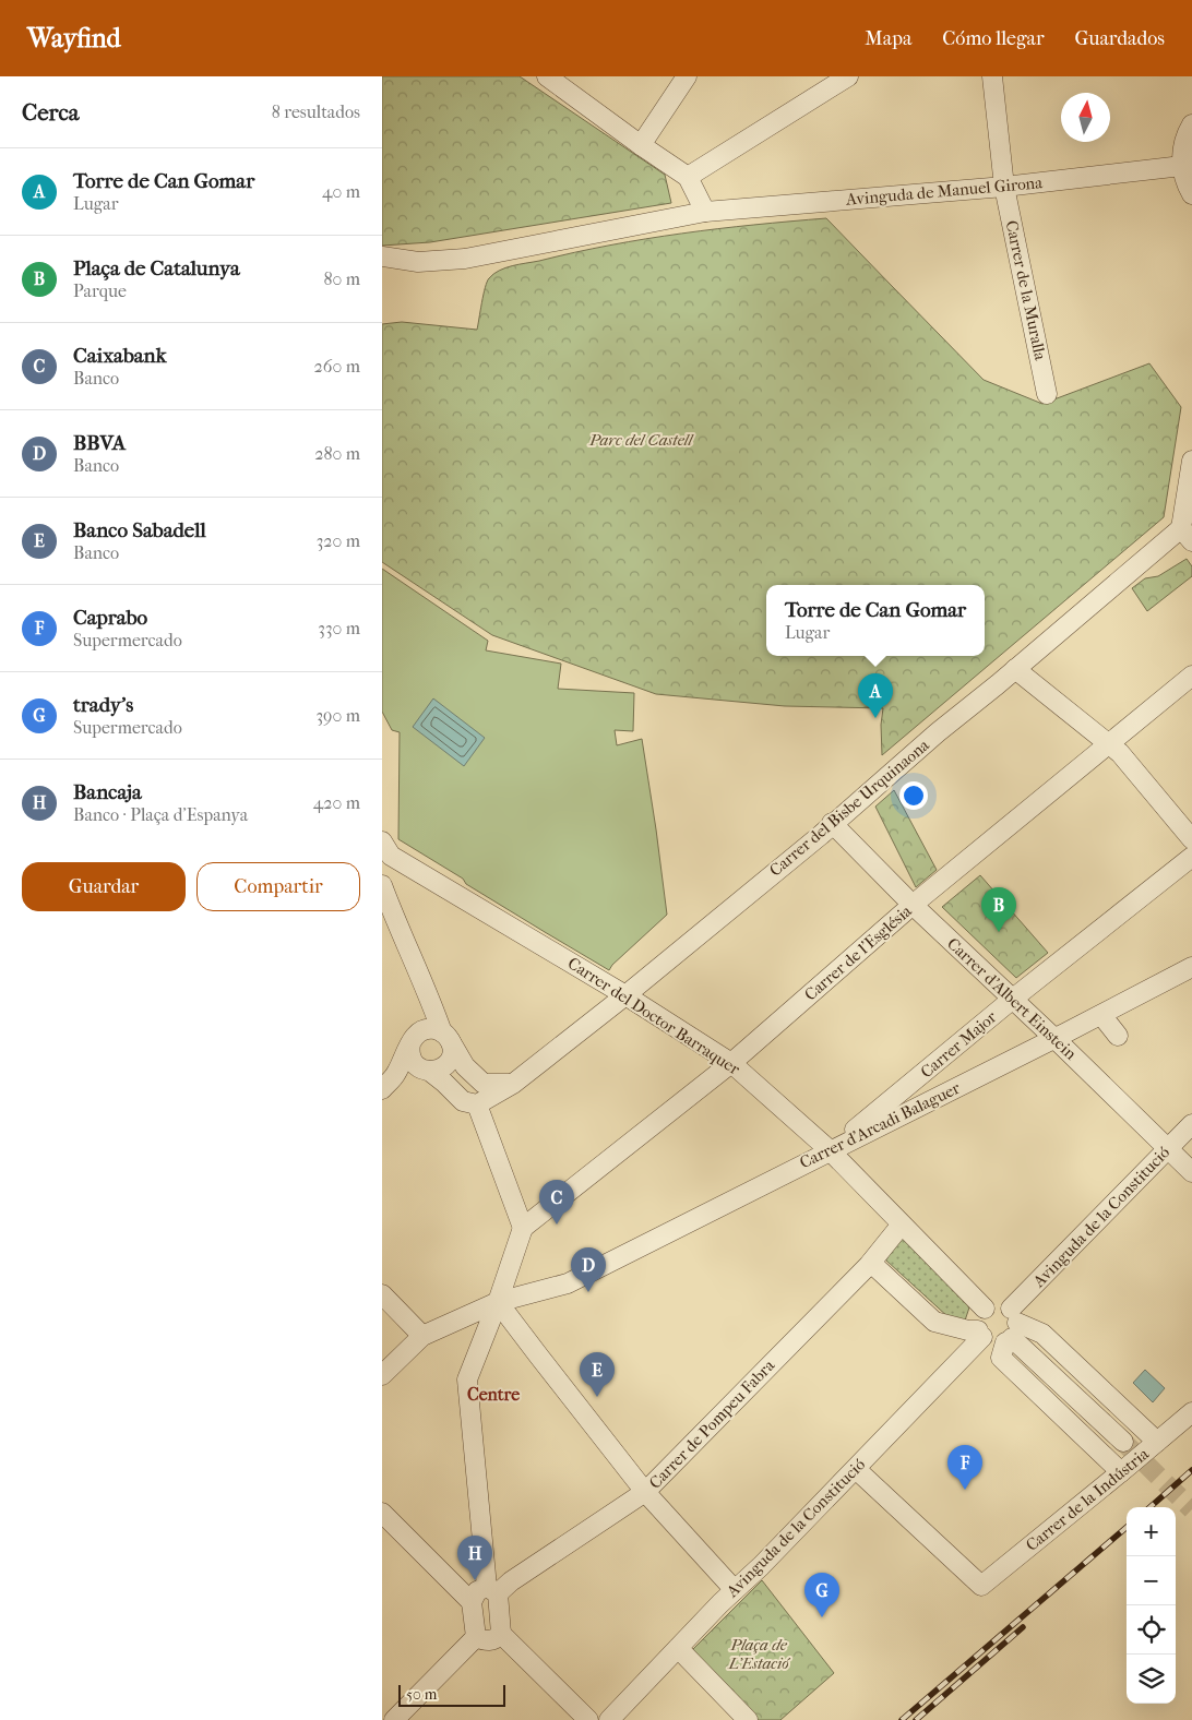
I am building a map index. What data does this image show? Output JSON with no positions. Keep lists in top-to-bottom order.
{
  "streets": {
    "street": [
      "Avinguda de Manuel Girona",
      "Carrer de la Muralla",
      "Carrer del Bisbe Urquinaona",
      "Carrer de l'Església",
      "Carrer d'Albert Einstein",
      "Carrer del Doctor Barraquer",
      "Carrer Major",
      "Carrer d'Arcadi Balaguer",
      "Avinguda de la Constitució",
      "Carrer de Pompeu Fabra",
      "Carrer de la Indústria"
    ]
  },
  "crossings": [
    ["Avinguda de Manuel Girona", "Carrer de la Muralla"],
    ["Carrer del Bisbe Urquinaona", "Carrer d'Albert Einstein"],
    ["Carrer del Bisbe Urquinaona", "Carrer del Doctor Barraquer"],
    ["Carrer de l'Església", "Carrer d'Albert Einstein"],
    ["Carrer de l'Església", "Carrer del Doctor Barraquer"],
    ["Carrer d'Albert Einstein", "Carrer Major"],
    ["Carrer d'Albert Einstein", "Carrer d'Arcadi Balaguer"],
    ["Carrer d'Albert Einstein", "Avinguda de la Constitució"],
    ["Carrer del Doctor Barraquer", "Carrer Major"],
    ["Carrer del Doctor Barraquer", "Carrer d'Arcadi Balaguer"],
    ["Carrer del Doctor Barraquer", "Avinguda de la Constitució"],
    ["Carrer del Doctor Barraquer", "Carrer de Pompeu Fabra"],
    ["Carrer Major", "Carrer d'Arcadi Balaguer"],
    ["Avinguda de la Constitució", "Carrer de la Indústria"]
  ],
  "districts": ["Centre"],
  "parks": ["Parc del Castell", "Plaça de L'Estació"],
  "scale_bar": "50 m",
  "north": "top",
  "page": {
    "header": "Wayfind",
    "nav": ["Mapa", "Cómo llegar", "Guardados"],
    "heading": ["Cerca", "8 resultados"],
    "list": [
      {
        "mark": "A",
        "name": "Torre de Can Gomar",
        "note": "Lugar",
        "value": "40 m"
      },
      {
        "mark": "B",
        "name": "Plaça de Catalunya",
        "note": "Parque",
        "value": "80 m"
      },
      {
        "mark": "C",
        "name": "Caixabank",
        "note": "Banco",
        "value": "260 m"
      },
      {
        "mark": "D",
        "name": "BBVA",
        "note": "Banco",
        "value": "280 m"
      },
      {
        "mark": "E",
        "name": "Banco Sabadell",
        "note": "Banco",
        "value": "320 m"
      },
      {
        "mark": "F",
        "name": "Caprabo",
        "note": "Supermercado",
        "value": "330 m"
      },
      {
        "mark": "G",
        "name": "trady’s",
        "note": "Supermercado",
        "value": "390 m"
      },
      {
        "mark": "H",
        "name": "Bancaja",
        "note": "Banco · Plaça d'Espanya",
        "value": "420 m"
      }
    ],
    "popup": ["Torre de Can Gomar", "Lugar"],
    "pins": [
      "A",
      "B",
      "C",
      "D",
      "E",
      "F",
      "H",
      "G"
    ],
    "buttons": ["Guardar", "Compartir"],
    "map_buttons": ["+", "−"],
    "scale": "50 m"
  }
}
